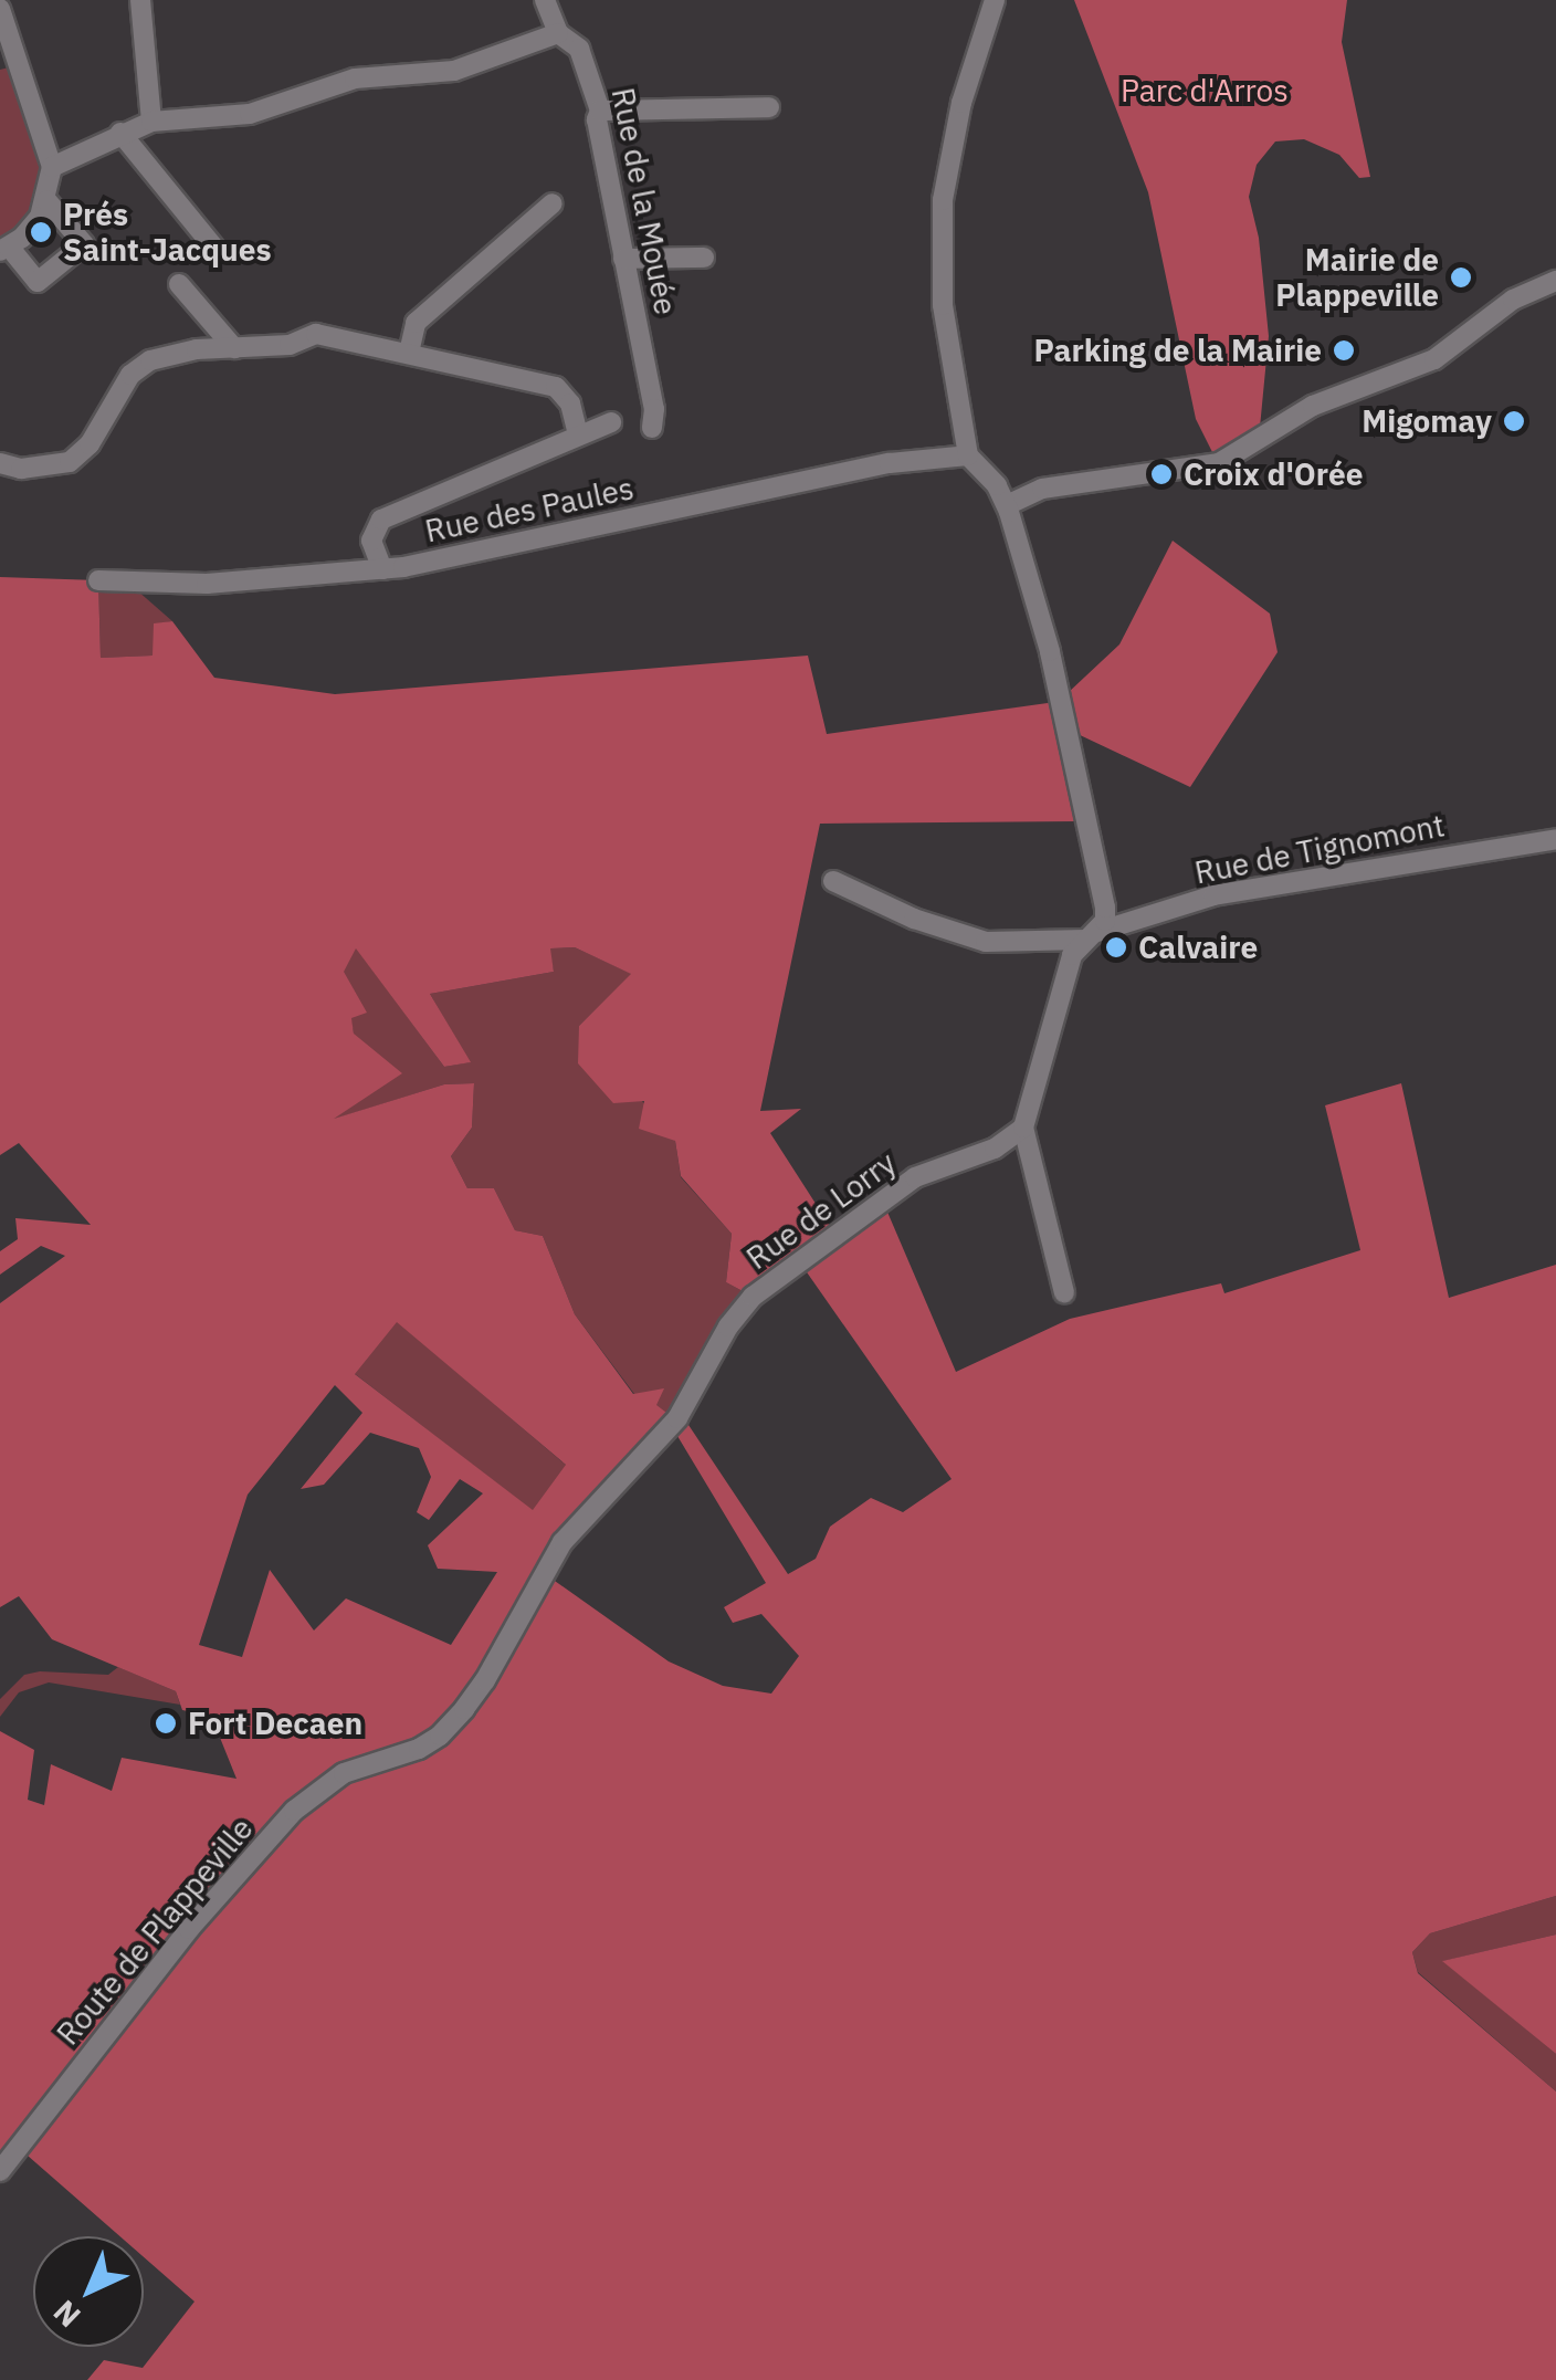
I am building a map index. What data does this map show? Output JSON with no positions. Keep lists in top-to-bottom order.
{
  "streets": {
    "street": [
      "Rue de la Mouée",
      "Rue des Paules",
      "Rue de Tignomont",
      "Rue de Lorry",
      "Route de Plappeville"
    ]
  },
  "crossings": [
    ["Rue de Lorry", "Route de Plappeville"]
  ],
  "parks": ["Parc d'Arros"],
  "places": [
    "Prés Saint-Jacques",
    "Mairie de Plappeville",
    "Parking de la Mairie",
    "Migomay",
    "Croix d'Orée",
    "Calvaire",
    "Fort Decaen"
  ],
  "north": "bottom left"
}
